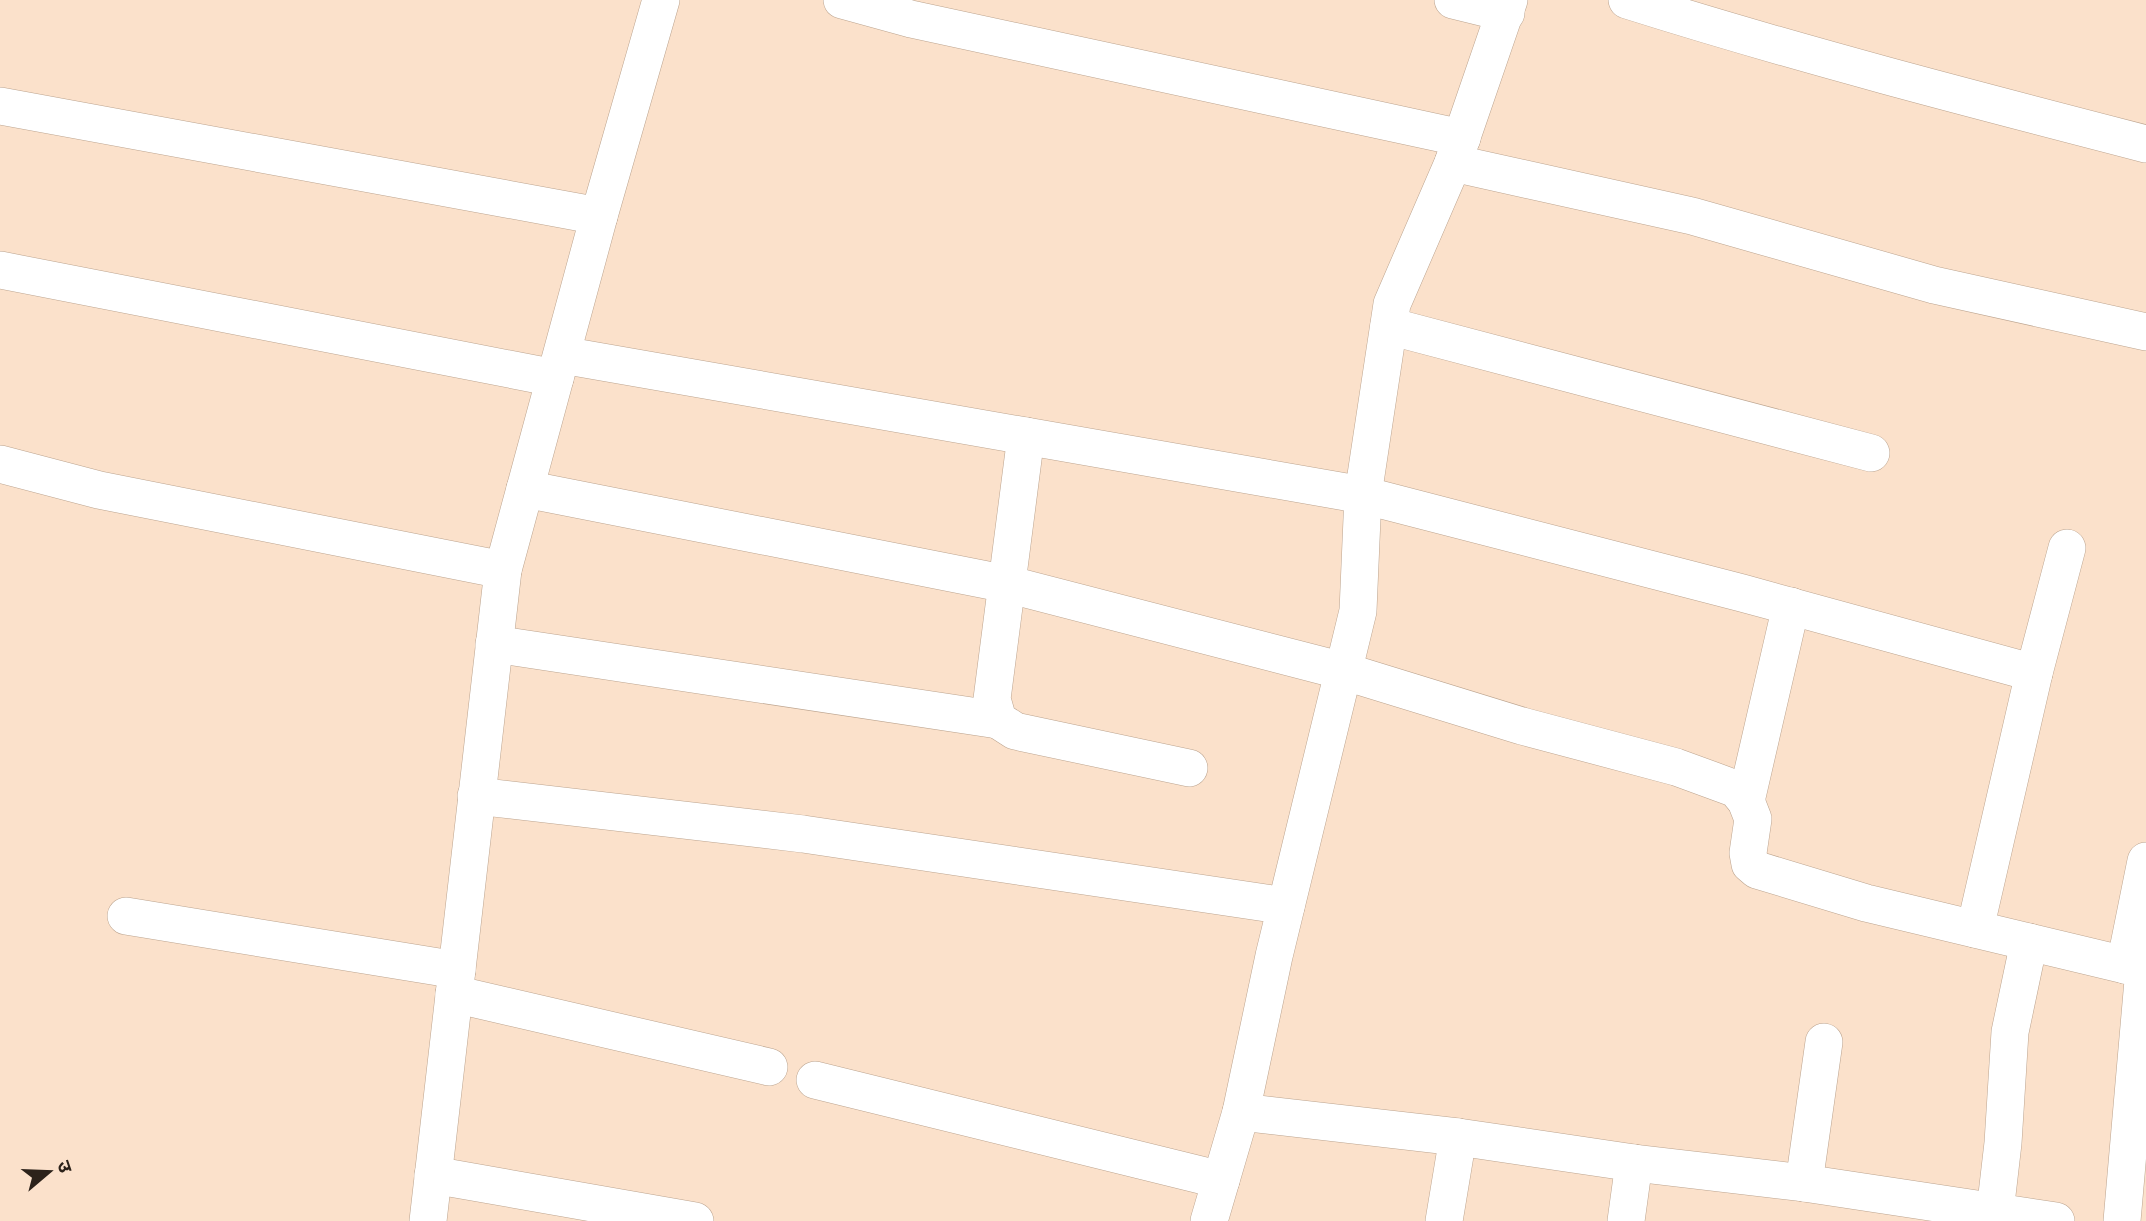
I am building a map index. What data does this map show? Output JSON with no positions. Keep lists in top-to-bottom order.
{
  "north": "right"
}
